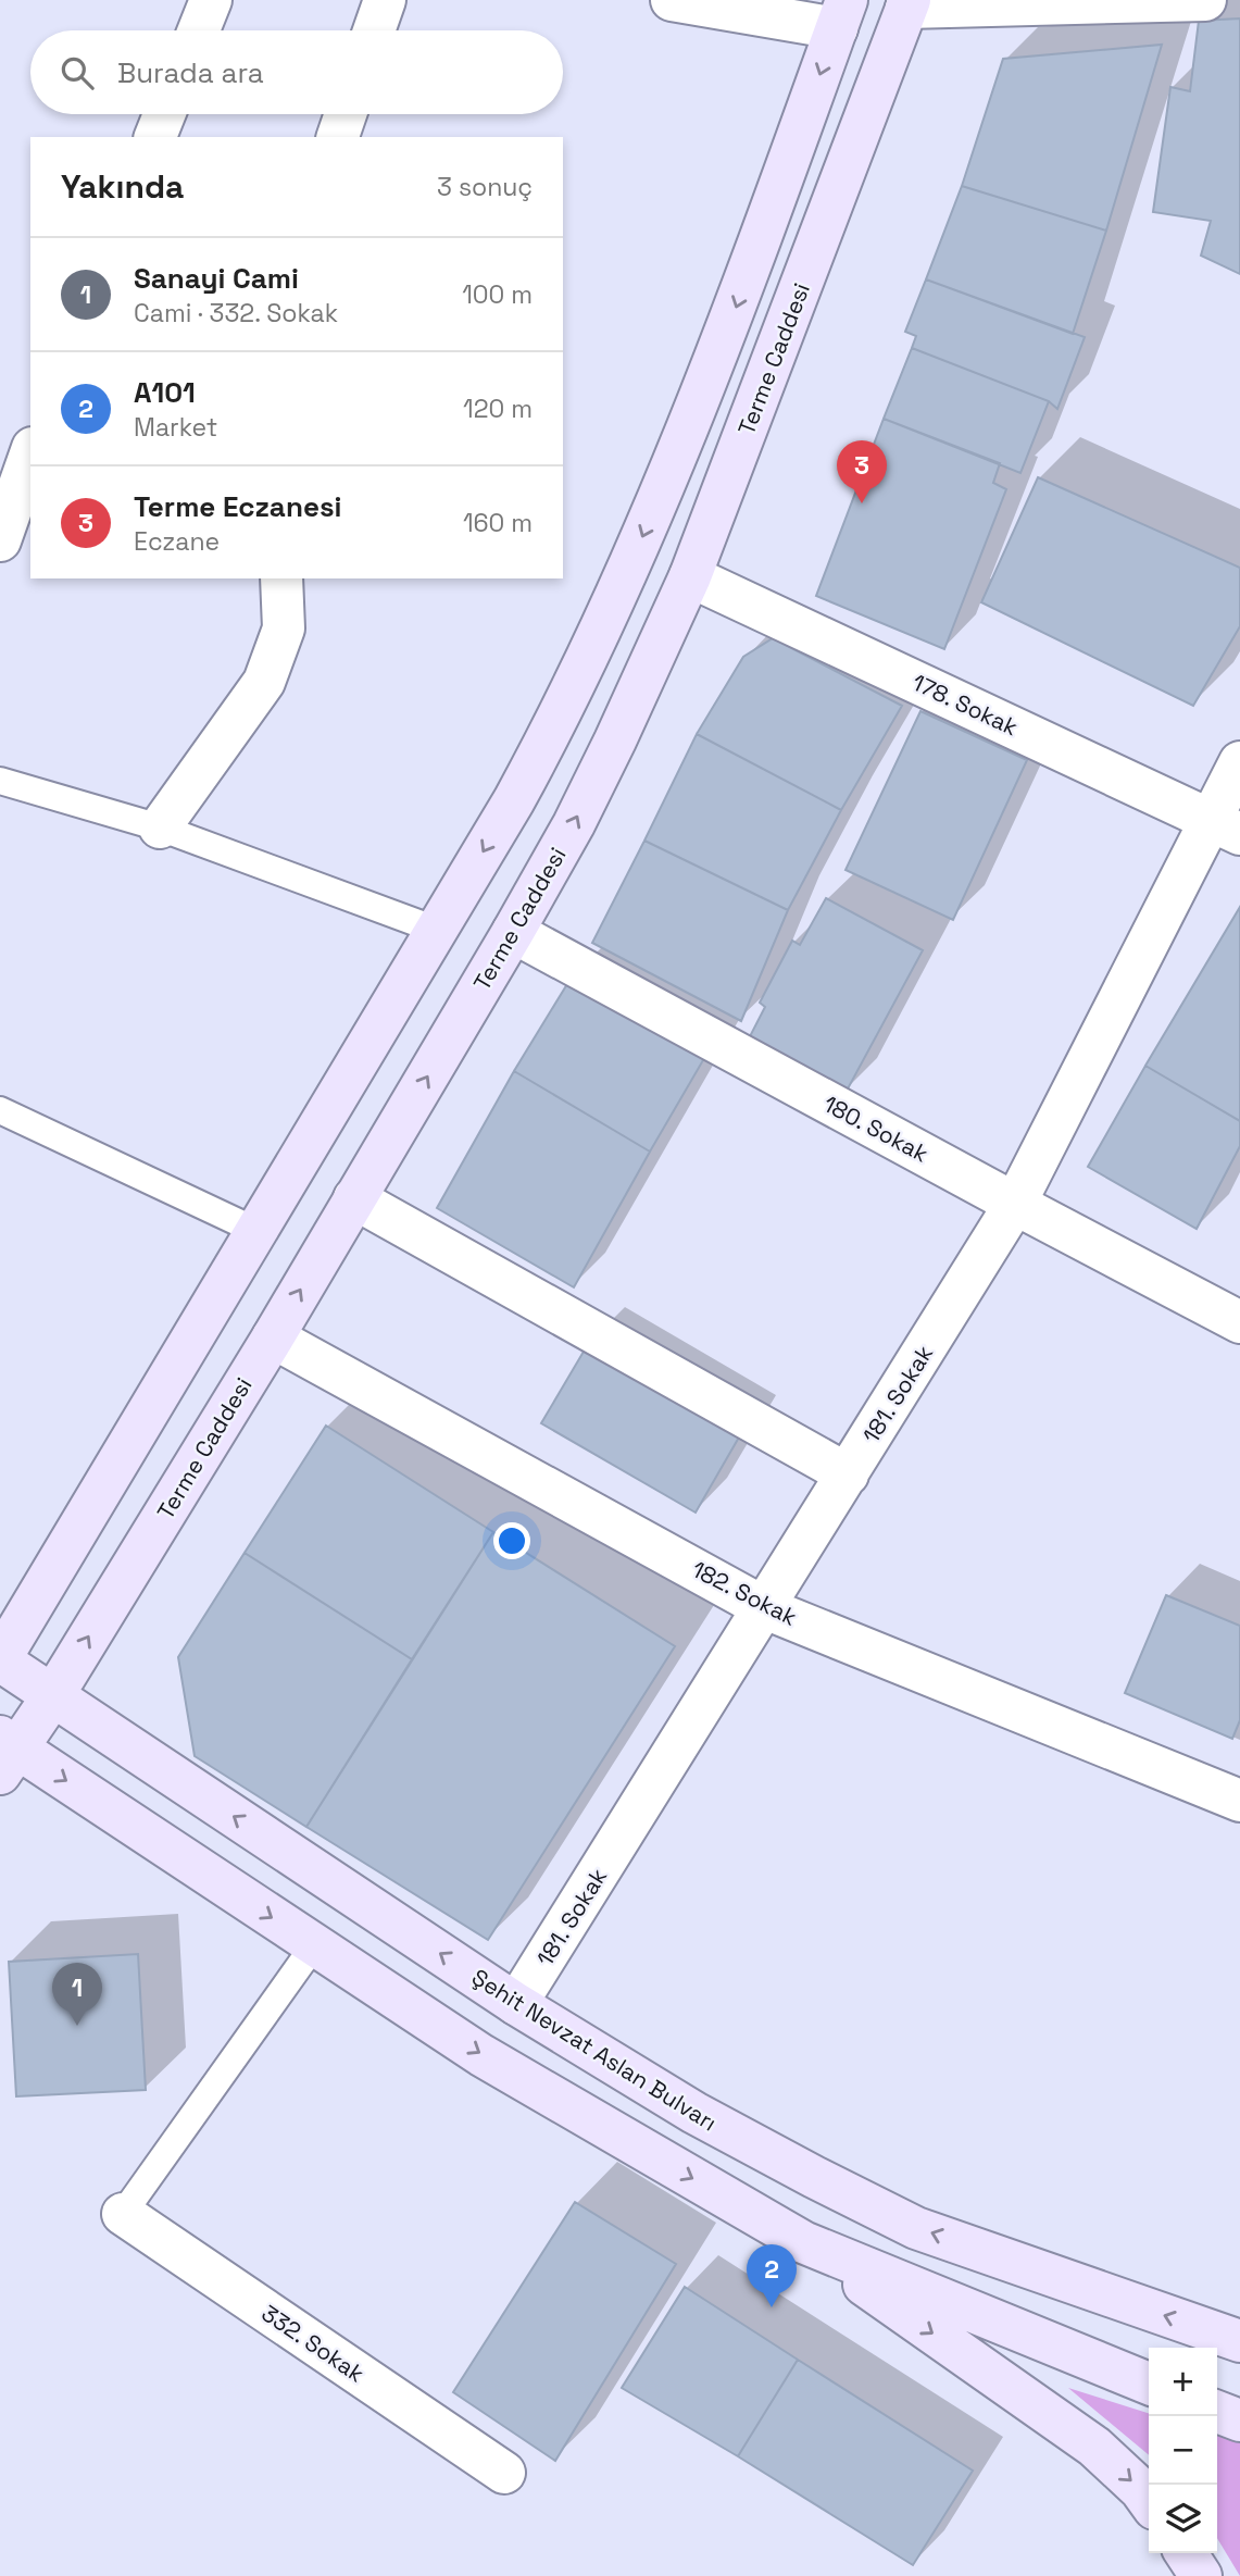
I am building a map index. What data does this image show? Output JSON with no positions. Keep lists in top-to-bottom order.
{
  "streets": {
    "main road": ["Terme Caddesi", "Şehit Nevzat Aslan Bulvarı"],
    "street": [
      "178. Sokak",
      "180. Sokak",
      "181. Sokak",
      "182. Sokak",
      "332. Sokak"
    ]
  },
  "crossings": [
    ["Terme Caddesi", "178. Sokak"],
    ["Terme Caddesi", "180. Sokak"],
    ["Terme Caddesi", "182. Sokak"],
    ["Terme Caddesi", "Şehit Nevzat Aslan Bulvarı"],
    ["178. Sokak", "181. Sokak"],
    ["180. Sokak", "181. Sokak"],
    ["181. Sokak", "182. Sokak"],
    ["181. Sokak", "Şehit Nevzat Aslan Bulvarı"]
  ],
  "page": {
    "search": "Burada ara",
    "heading": ["Yakında", "3 sonuç"],
    "list": [
      {
        "mark": "1",
        "name": "Sanayi Cami",
        "note": "Cami · 332. Sokak",
        "value": "100 m"
      },
      {
        "mark": "2",
        "name": "A101",
        "note": "Market",
        "value": "120 m"
      },
      {
        "mark": "3",
        "name": "Terme Eczanesi",
        "note": "Eczane",
        "value": "160 m"
      }
    ],
    "pins": ["3", "1", "2"],
    "map_buttons": ["+", "−"]
  }
}
